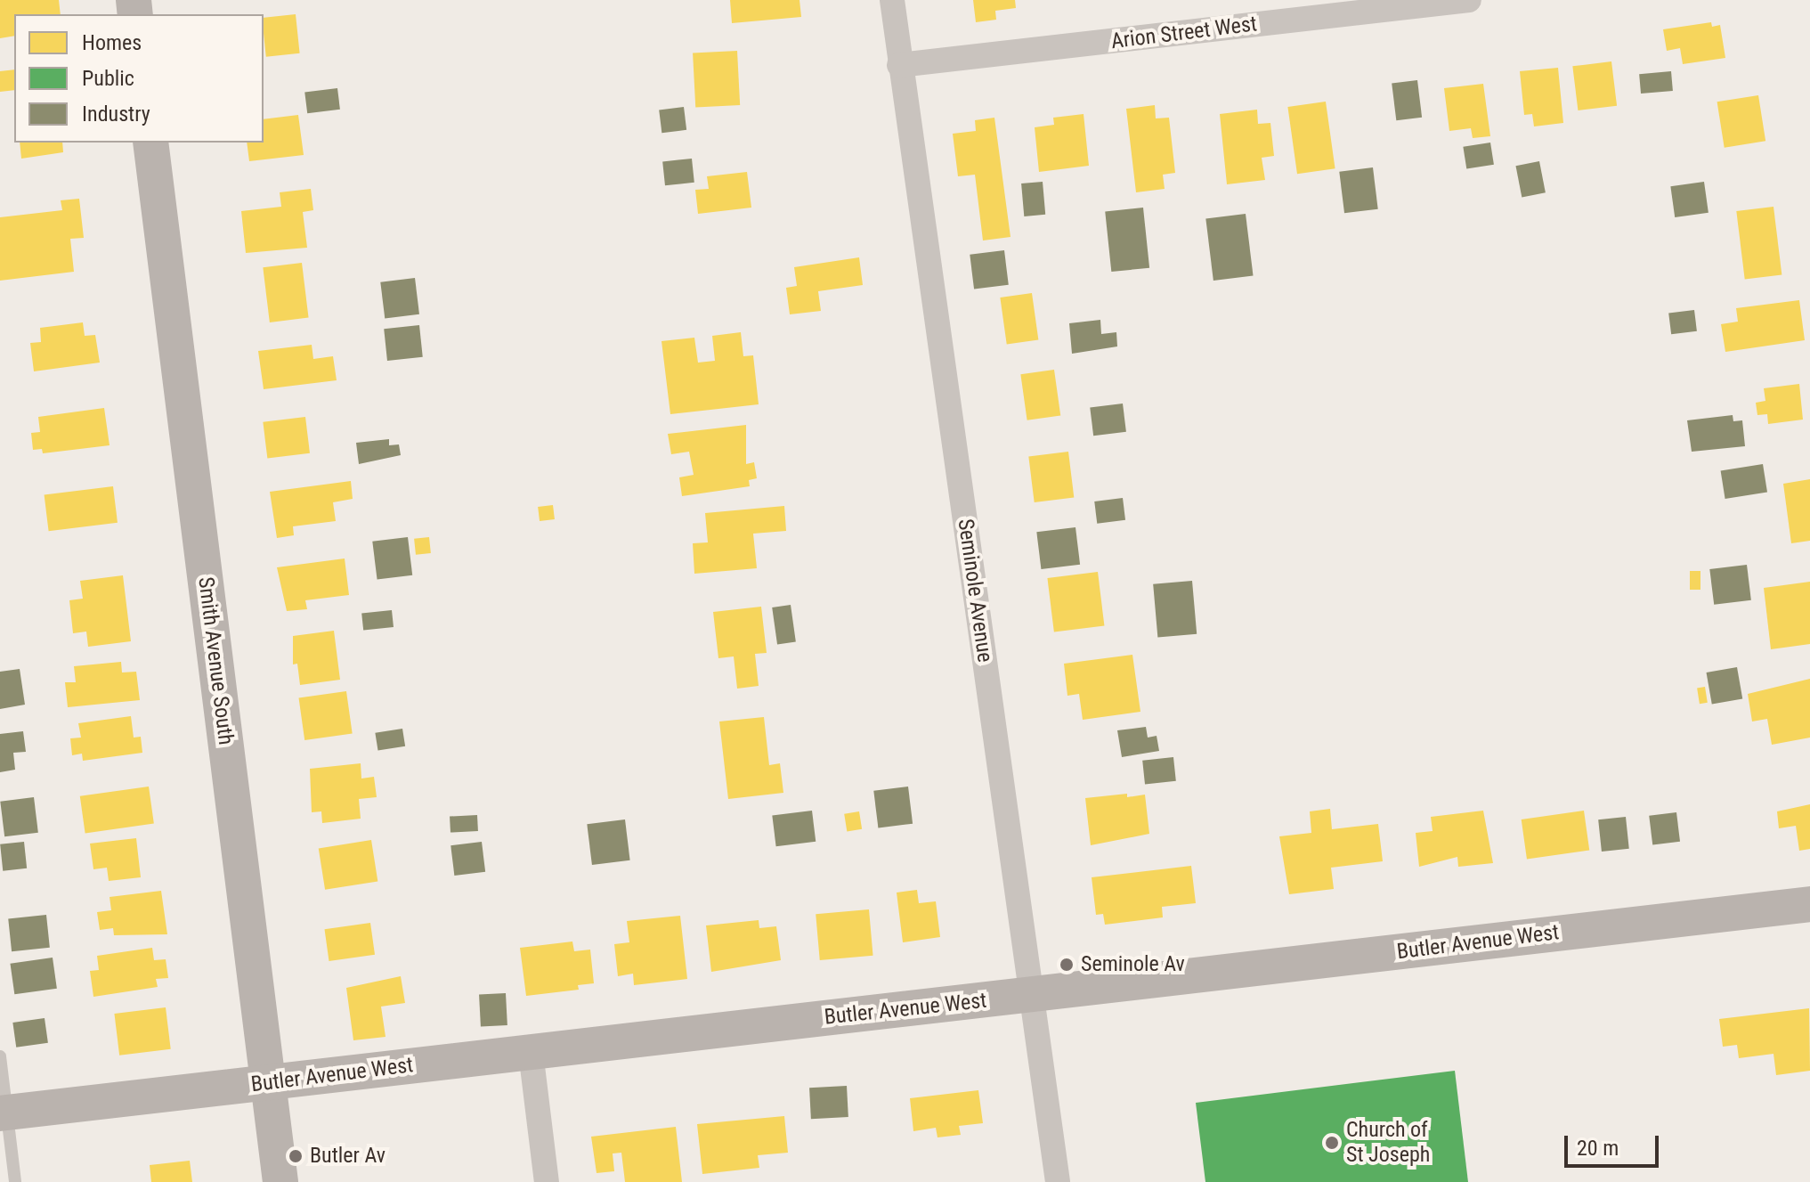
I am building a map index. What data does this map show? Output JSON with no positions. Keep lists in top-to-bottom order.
{
  "streets": {
    "street": [
      "Arion Street West",
      "Seminole Avenue",
      "Smith Avenue South",
      "Butler Avenue West"
    ]
  },
  "crossings": [
    ["Arion Street West", "Seminole Avenue"],
    ["Seminole Avenue", "Butler Avenue West"],
    ["Smith Avenue South", "Butler Avenue West"]
  ],
  "places": ["Seminole Av", "Church of St Joseph", "Butler Av"],
  "legend": ["Homes", "Public", "Industry"],
  "scale_bar": "20 m"
}
